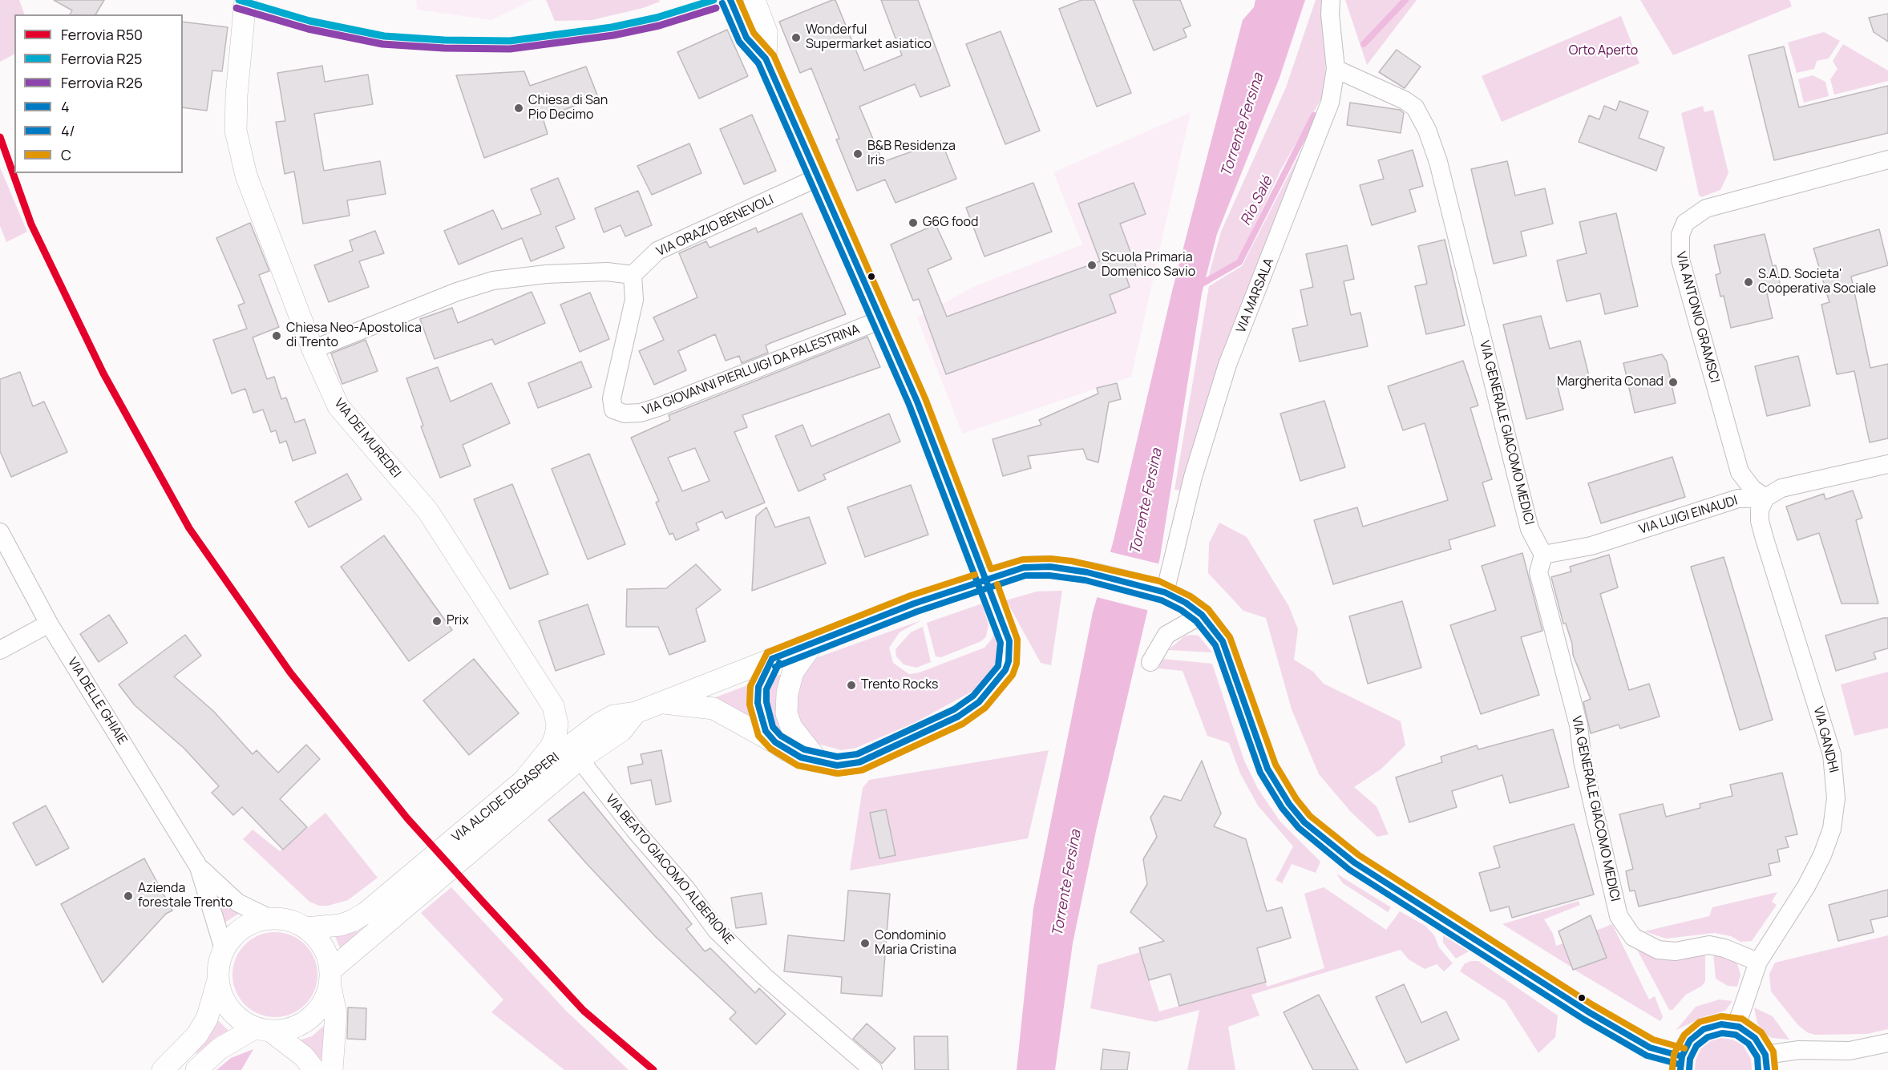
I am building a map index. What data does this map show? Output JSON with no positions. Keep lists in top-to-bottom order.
{
  "streets": {
    "street": [
      "VIA ORAZIO BENEVOLI",
      "VIA MARSALA",
      "VIA ANTONIO GRAMSCI",
      "VIA GIOVANNI PIERLUIGI DA PALESTRINA",
      "VIA GENERALE GIACOMO MEDICI",
      "VIA DEI MUREDEI",
      "VIA LUIGI EINAUDI",
      "VIA DELLE GHIAIE",
      "VIA GANDHI",
      "VIA ALCIDE DEGASPERI",
      "VIA BEATO GIACOMO ALBERIONE"
    ]
  },
  "crossings": [
    ["VIA ORAZIO BENEVOLI", "VIA GIOVANNI PIERLUIGI DA PALESTRINA"],
    ["VIA MARSALA", "VIA GENERALE GIACOMO MEDICI"],
    ["VIA MARSALA", "VIA ALCIDE DEGASPERI"],
    ["VIA ANTONIO GRAMSCI", "VIA LUIGI EINAUDI"],
    ["VIA ANTONIO GRAMSCI", "VIA GANDHI"],
    ["VIA GENERALE GIACOMO MEDICI", "VIA LUIGI EINAUDI"],
    ["VIA GENERALE GIACOMO MEDICI", "VIA GANDHI"],
    ["VIA DEI MUREDEI", "VIA ALCIDE DEGASPERI"],
    ["VIA LUIGI EINAUDI", "VIA GANDHI"],
    ["VIA DELLE GHIAIE", "VIA ALCIDE DEGASPERI"],
    ["VIA ALCIDE DEGASPERI", "VIA BEATO GIACOMO ALBERIONE"]
  ],
  "water": ["Torrente Fersina", "Rio Salé"],
  "parks": ["Orto Aperto"],
  "places": [
    "Wonderful Supermarket asiatico",
    "Chiesa di San Pio Decimo",
    "B&B Residenza Iris",
    "G6G food",
    "Scuola Primaria Domenico Savio",
    "S.A.D. Societa' Cooperativa Sociale",
    "Chiesa Neo-Apostolica di Trento",
    "Margherita Conad",
    "Prix",
    "Trento Rocks",
    "Azienda forestale Trento",
    "Condominio Maria Cristina"
  ],
  "lines": [
    "rail line R25",
    "transit line 4",
    "transit line C",
    "transit line 4/",
    "rail line R26",
    "rail line R50"
  ],
  "legend": [
    "Ferrovia R50",
    "Ferrovia R25",
    "Ferrovia R26",
    "4",
    "4/",
    "C"
  ]
}
